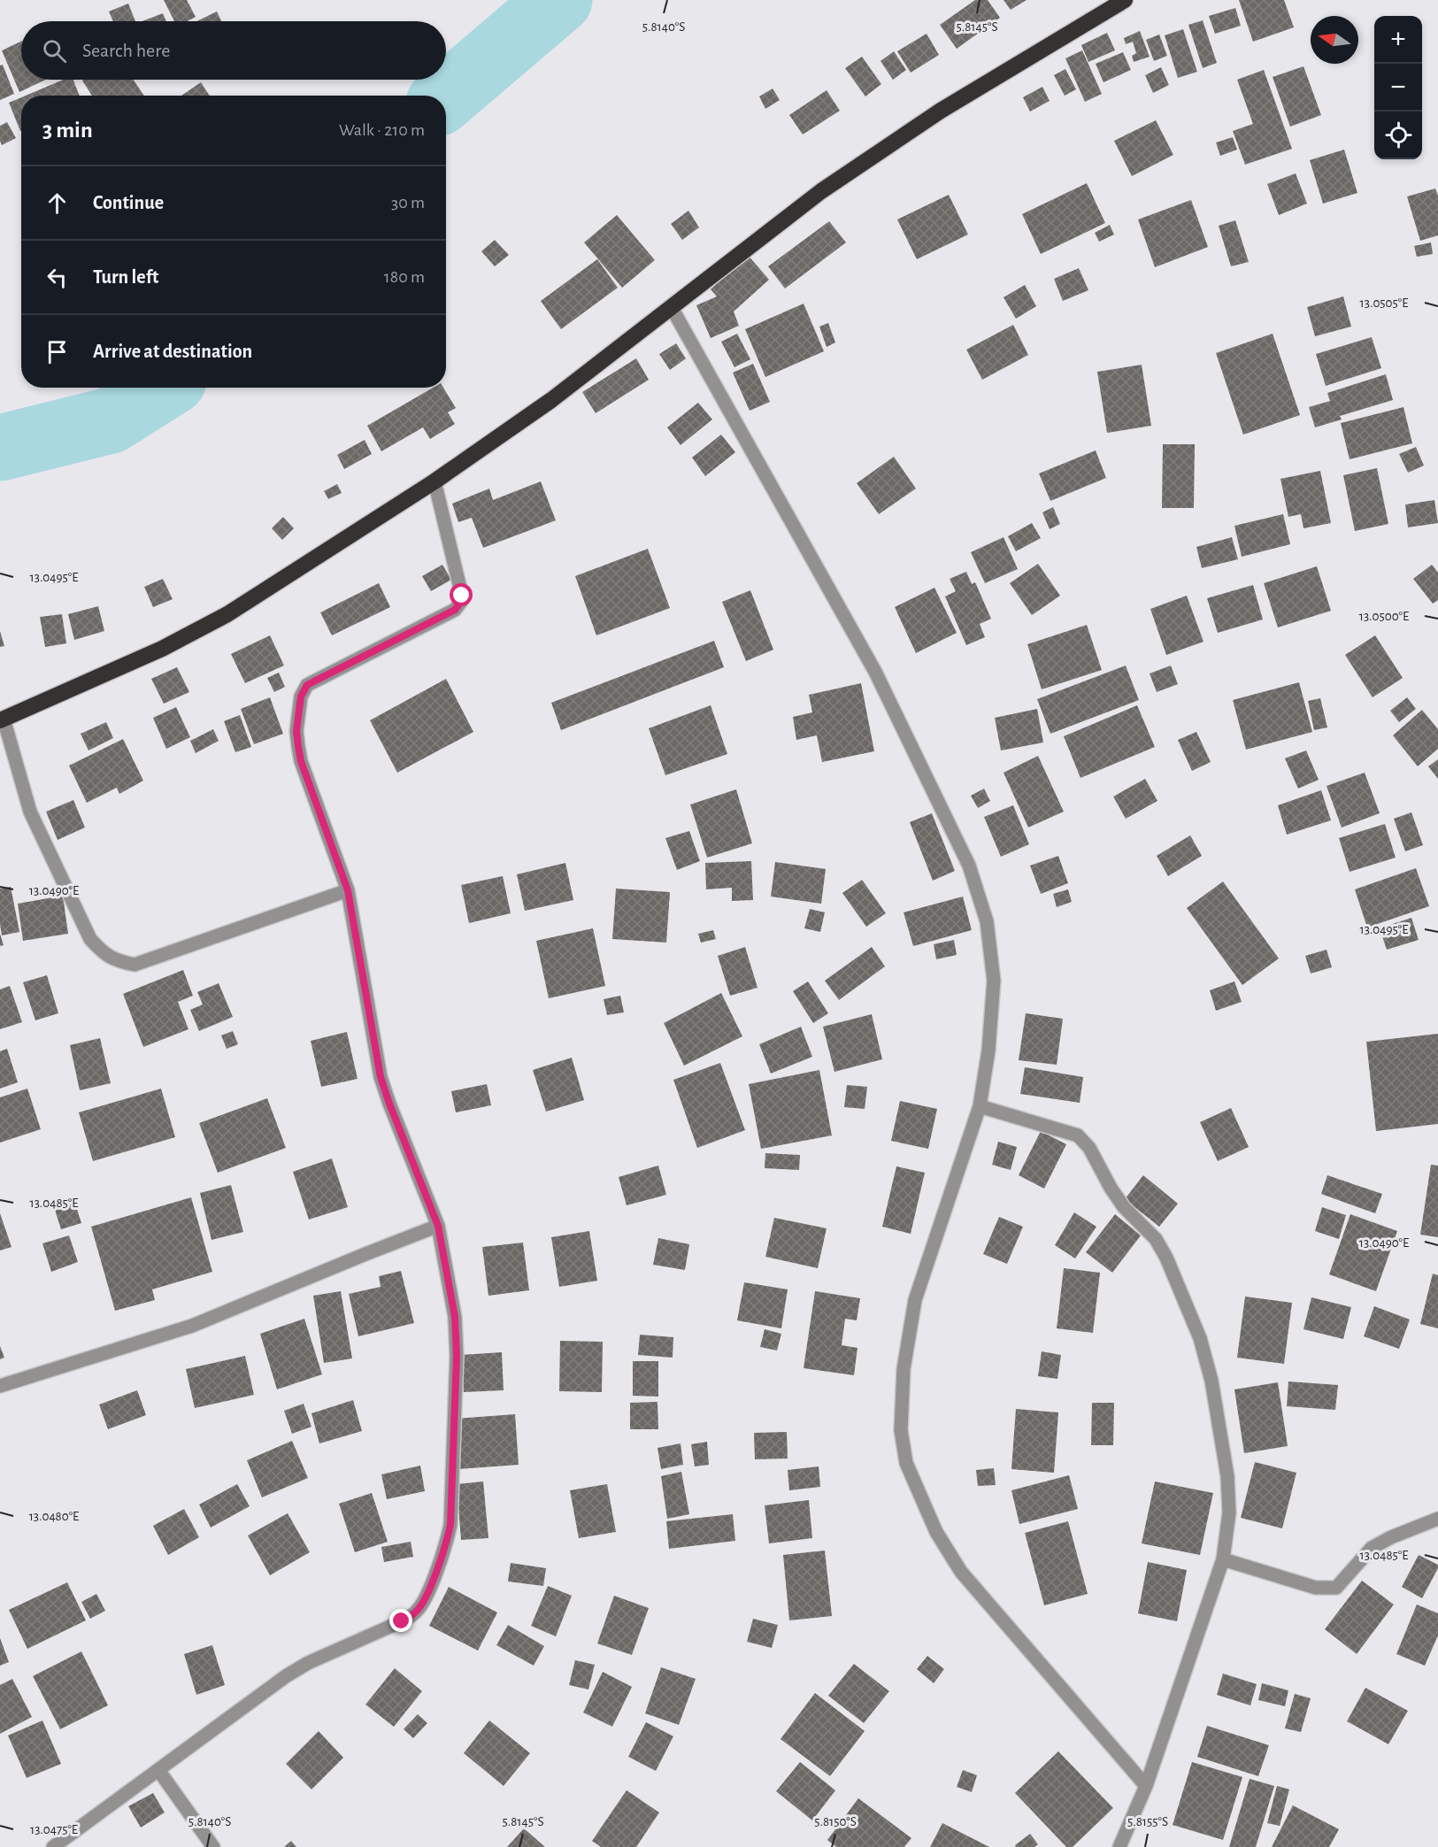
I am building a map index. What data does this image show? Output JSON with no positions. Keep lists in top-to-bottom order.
{
  "north": "left",
  "page": {
    "map_buttons": ["+", "−"],
    "search": "Search here",
    "heading": ["3 min", "Walk · 210 m"],
    "list": [
      ["Continue", "30 m"],
      ["Turn left", "180 m"],
      "Arrive at destination"
    ]
  },
  "coordinates": [
    "5.8140°S",
    "5.8145°S",
    "13.0505°E",
    "13.0495°E",
    "13.0500°E",
    "13.0490°E",
    "13.0485°E",
    "13.0480°E",
    "5.8150°S",
    "5.8155°S",
    "13.0475°E"
  ]
}
